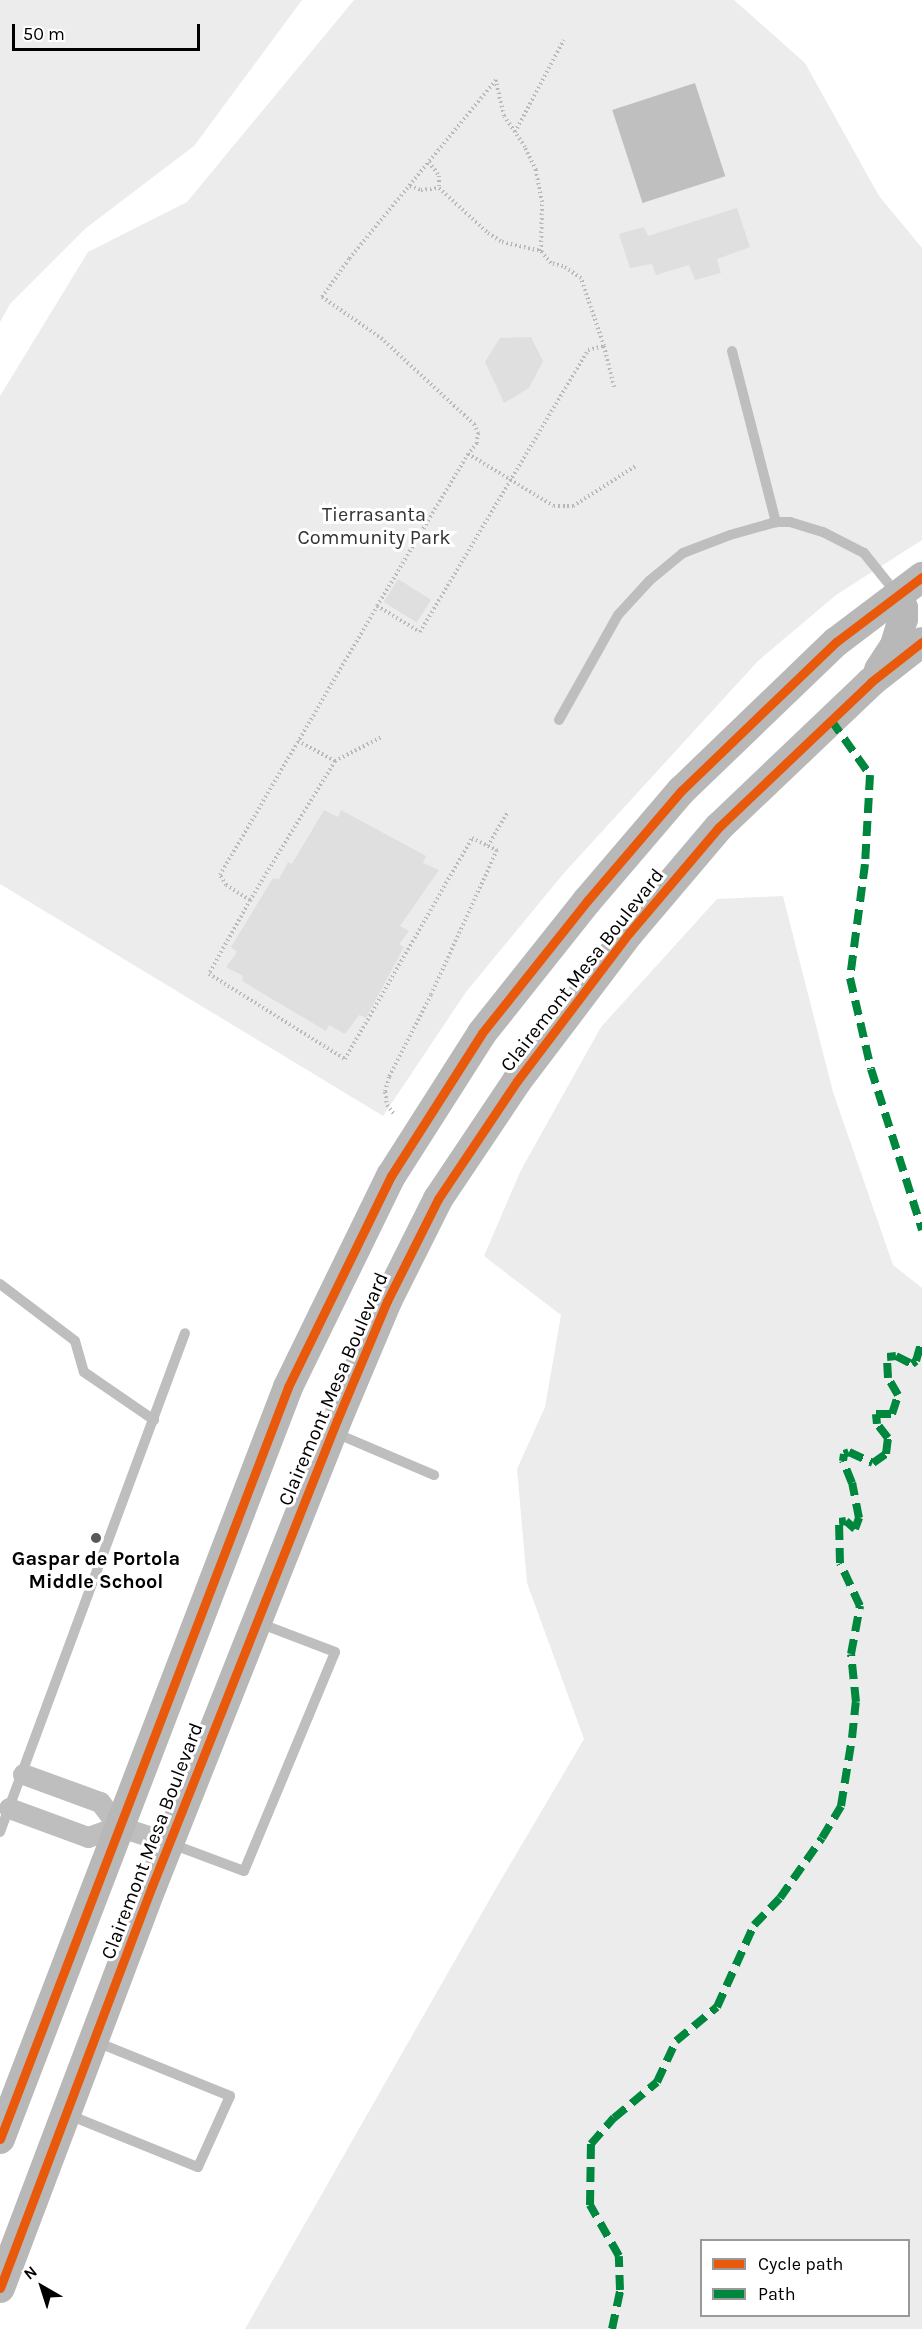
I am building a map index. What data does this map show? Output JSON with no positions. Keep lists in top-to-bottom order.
{
  "streets": {
    "main road": ["Clairemont Mesa Boulevard"]
  },
  "parks": ["Tierrasanta Community Park"],
  "places": ["Gaspar de Portola Middle School"],
  "legend": ["Cycle path", "Path"],
  "scale_bar": "50 m",
  "north": "top left"
}
